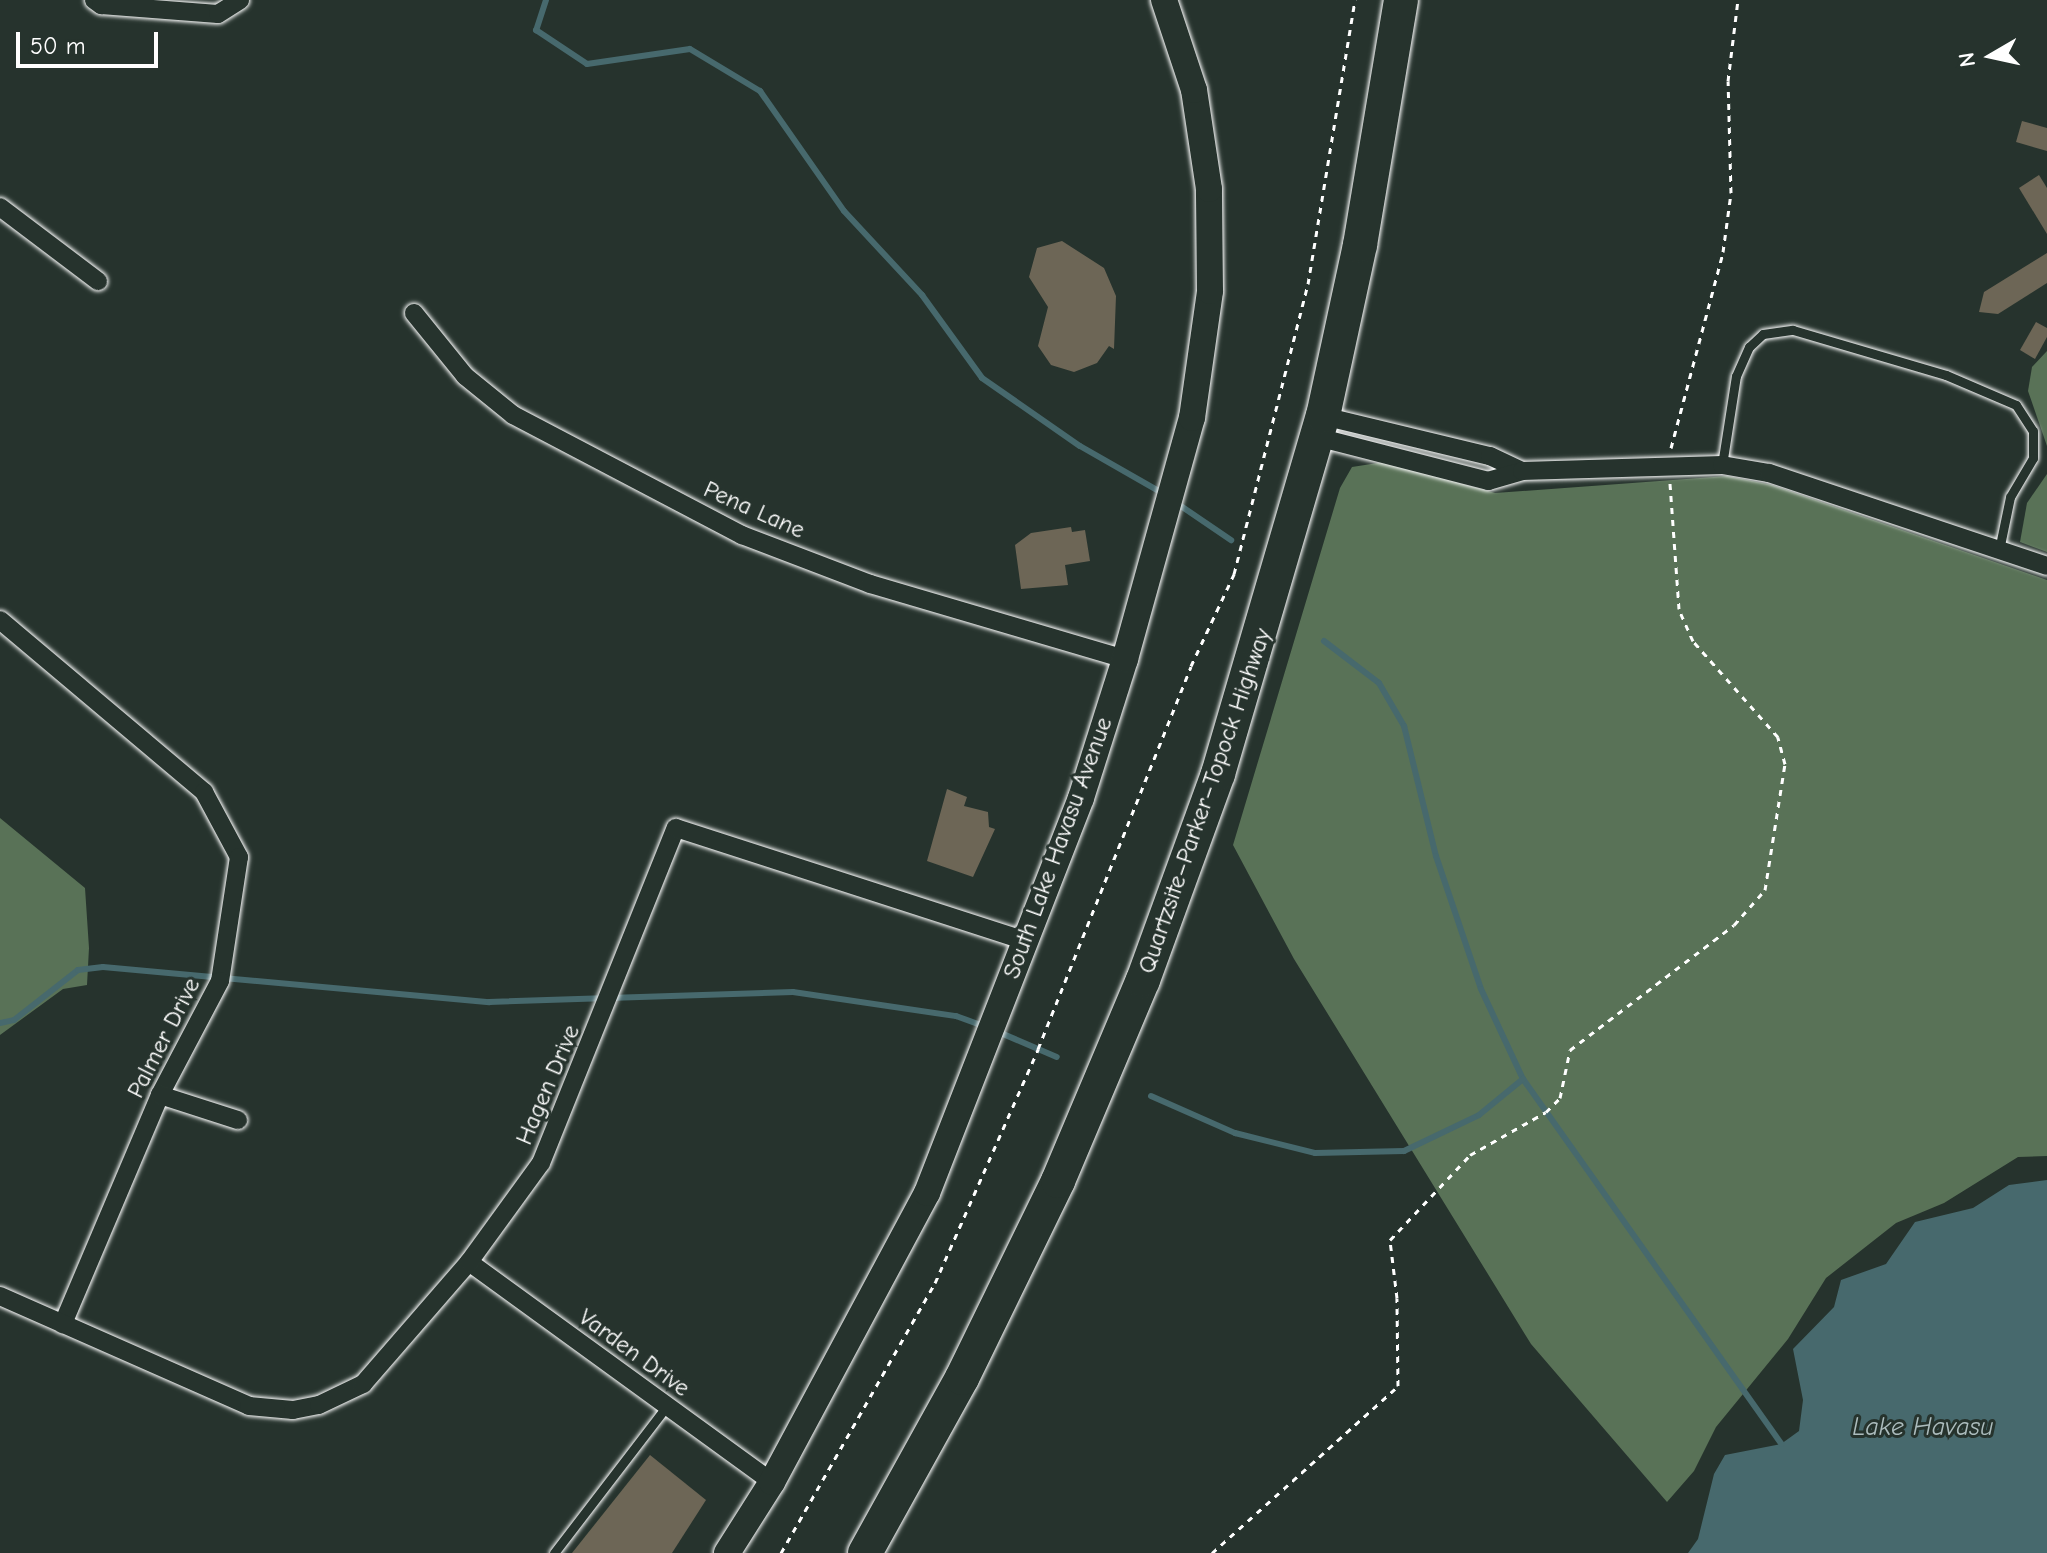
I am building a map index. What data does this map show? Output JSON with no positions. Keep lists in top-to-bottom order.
{
  "streets": {
    "highway": ["Quartzsite–Parker–Topock Highway"],
    "main road": ["South Lake Havasu Avenue"],
    "street": [
      "Pena Lane",
      "Palmer Drive",
      "Hagen Drive",
      "Varden Drive"
    ]
  },
  "crossings": [
    ["Pena Lane", "South Lake Havasu Avenue"],
    ["South Lake Havasu Avenue", "Hagen Drive"],
    ["South Lake Havasu Avenue", "Varden Drive"],
    ["Palmer Drive", "Hagen Drive"],
    ["Hagen Drive", "Varden Drive"]
  ],
  "water": ["Lake Havasu"],
  "scale_bar": "50 m",
  "north": "left"
}
